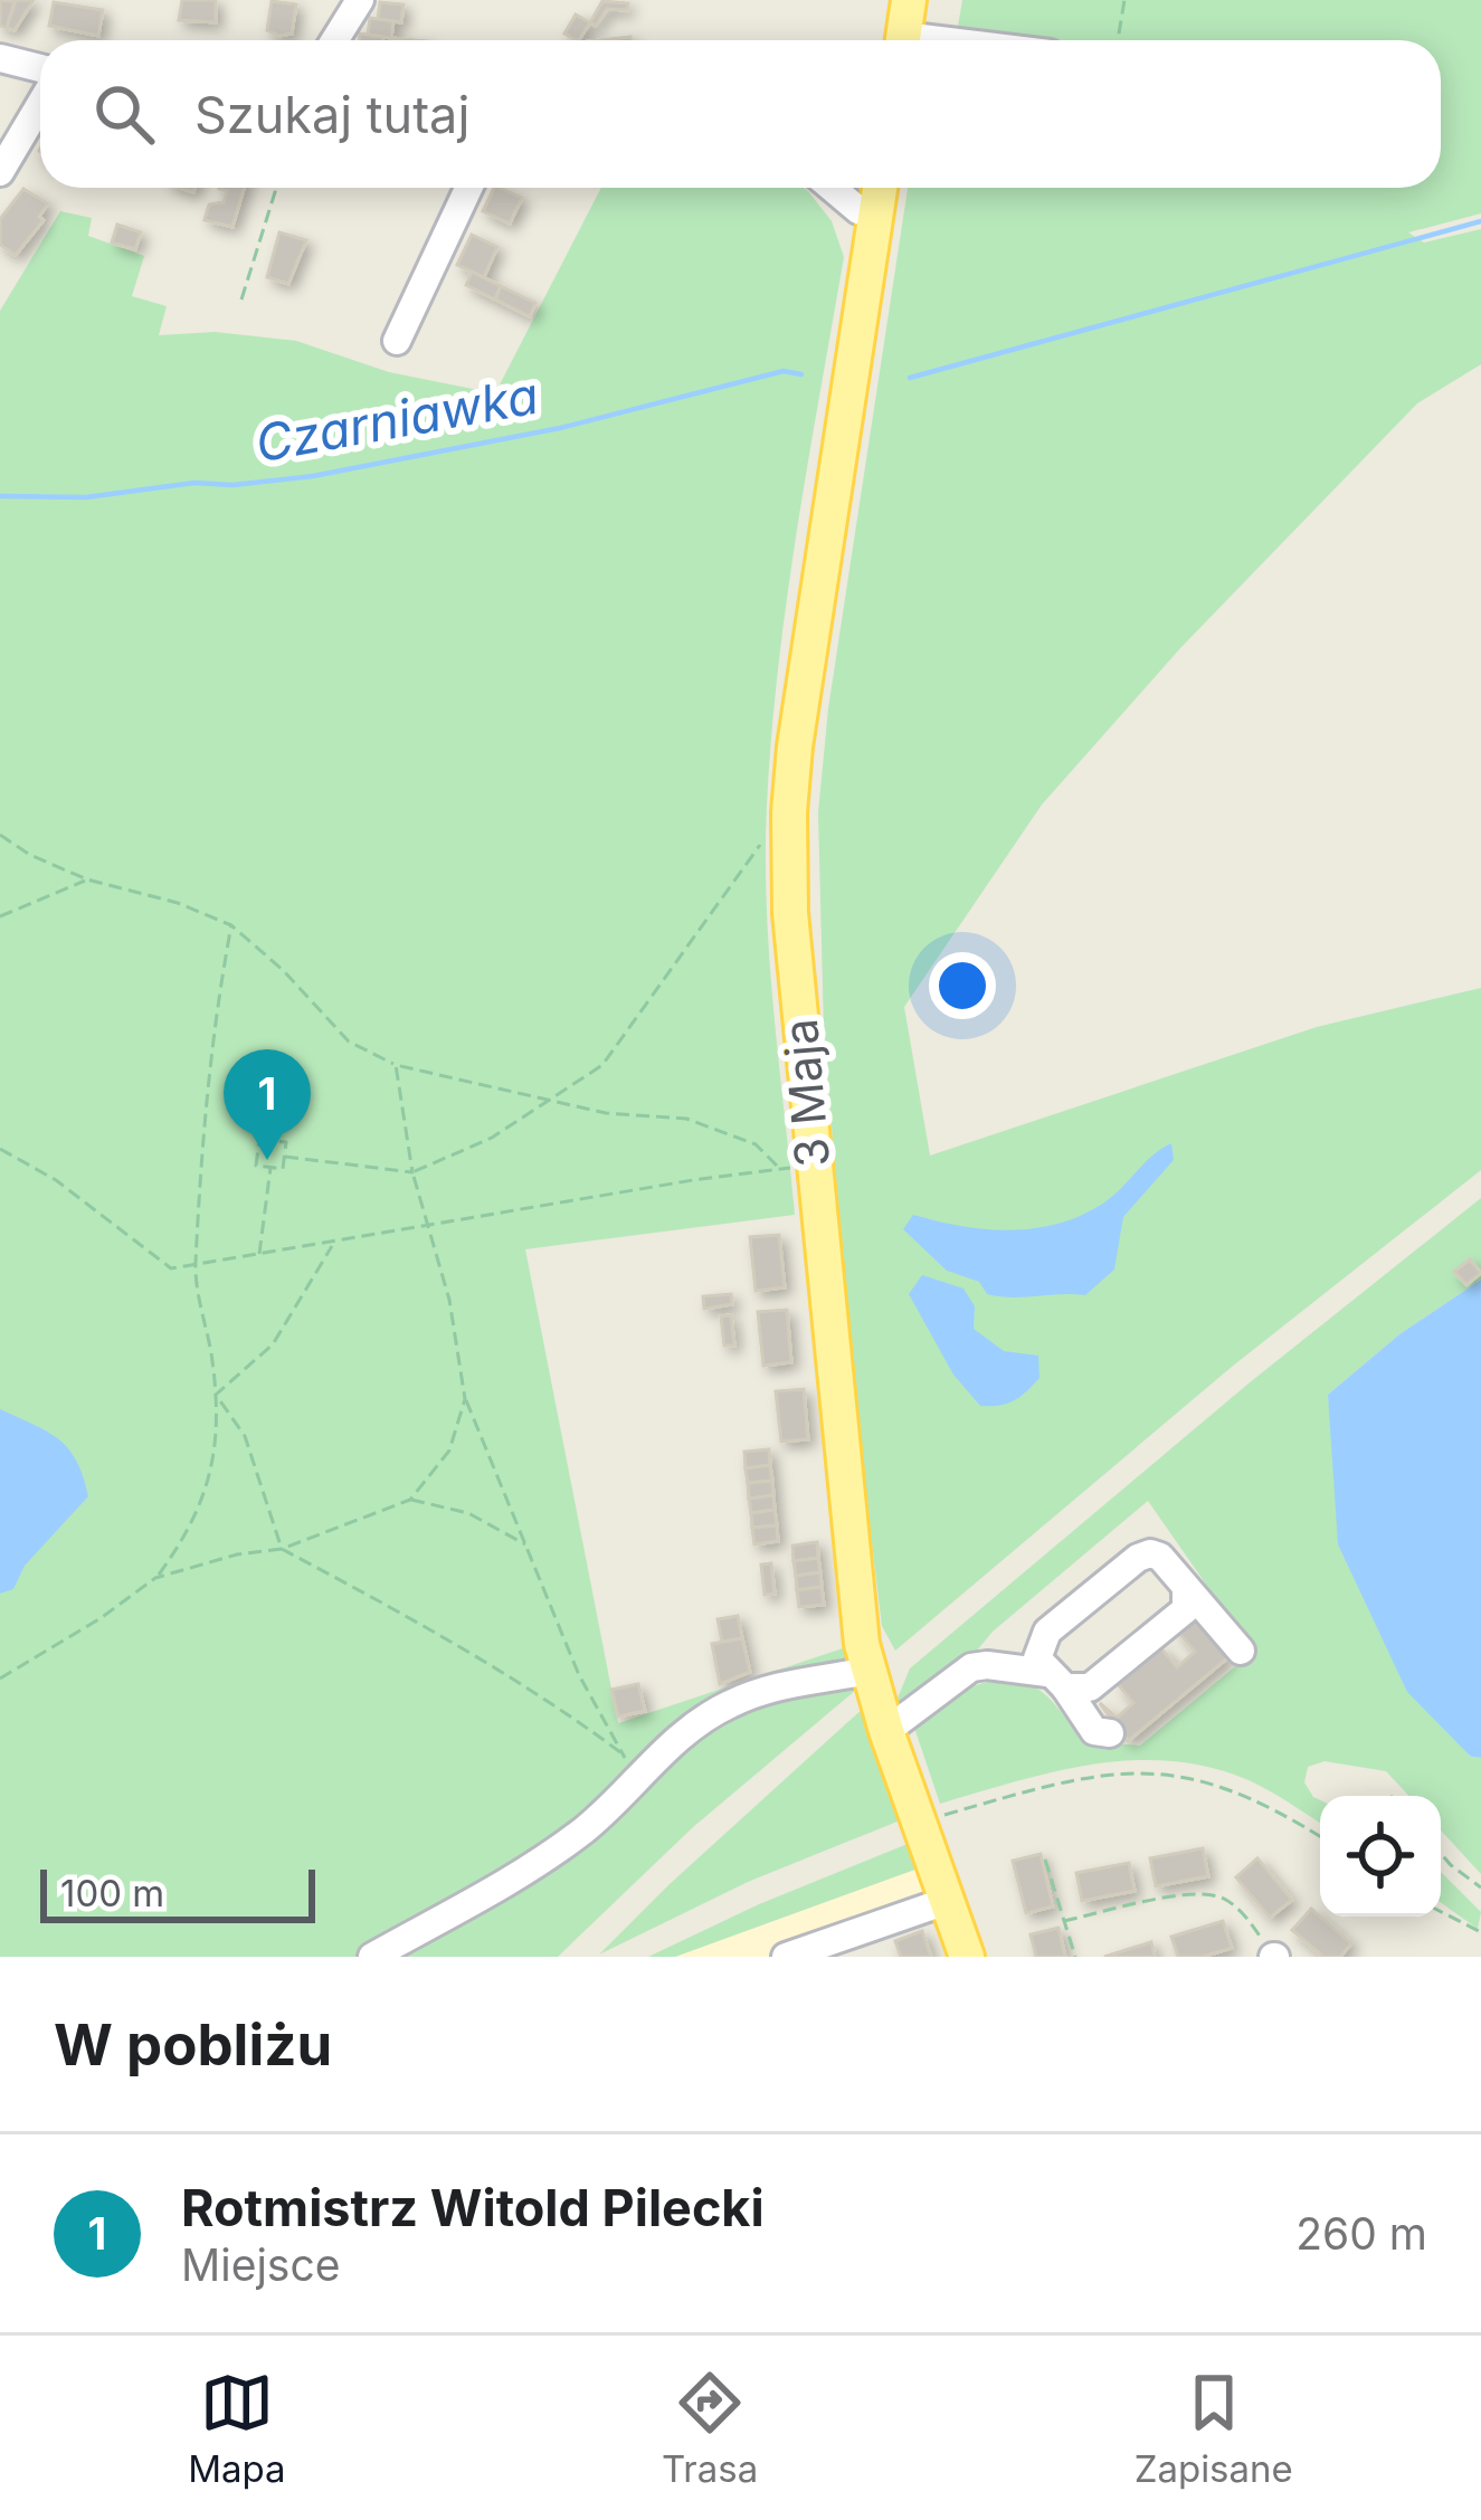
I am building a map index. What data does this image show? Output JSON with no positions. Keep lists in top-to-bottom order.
{
  "streets": {
    "main road": ["3 Maja"]
  },
  "water": ["Czarniawka"],
  "scale_bar": "100 m",
  "page": {
    "search": "Szukaj tutaj",
    "pins": "1",
    "scale": "100 m",
    "heading": "W pobliżu",
    "list": [
      {
        "mark": "1",
        "name": "Rotmistrz Witold Pilecki",
        "note": "Miejsce",
        "value": "260 m"
      }
    ],
    "nav": ["Mapa", "Trasa", "Zapisane"]
  }
}
